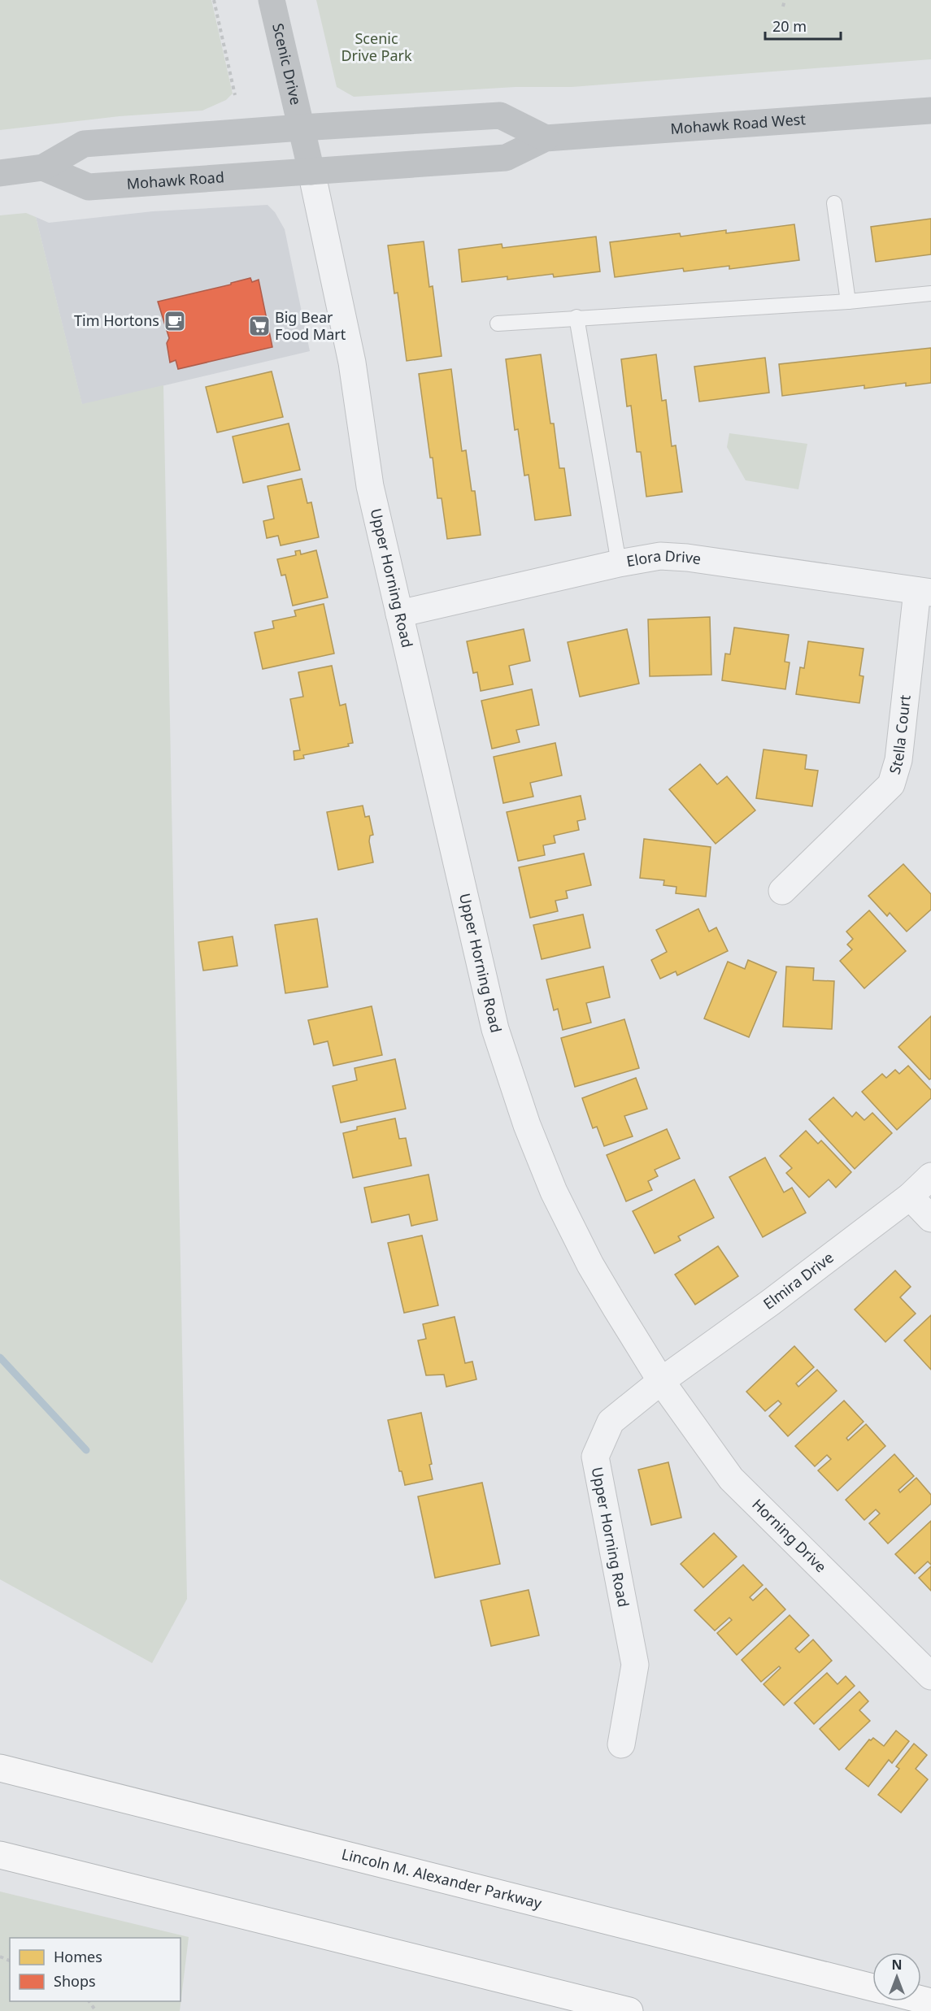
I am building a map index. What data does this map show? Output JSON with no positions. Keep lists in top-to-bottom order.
{
  "streets": {
    "highway": ["Lincoln M. Alexander Parkway"],
    "main road": [
      "Scenic Drive",
      "Mohawk Road West",
      "Mohawk Road",
      "Upper Horning Road"
    ],
    "street": [
      "Elora Drive",
      "Stella Court",
      "Elmira Drive",
      "Horning Drive"
    ]
  },
  "crossings": [
    ["Scenic Drive", "Upper Horning Road"],
    ["Mohawk Road West", "Mohawk Road"],
    ["Mohawk Road West", "Upper Horning Road"],
    ["Mohawk Road", "Upper Horning Road"],
    ["Elora Drive", "Upper Horning Road"],
    ["Elora Drive", "Stella Court"],
    ["Upper Horning Road", "Elmira Drive"],
    ["Upper Horning Road", "Horning Drive"],
    ["Elmira Drive", "Horning Drive"]
  ],
  "parks": ["Scenic Drive Park"],
  "places": {
    "cafe": ["Tim Hortons"],
    "supermarket": ["Big Bear Food Mart"]
  },
  "legend": ["Homes", "Shops"],
  "scale_bar": "20 m",
  "north": "top"
}
